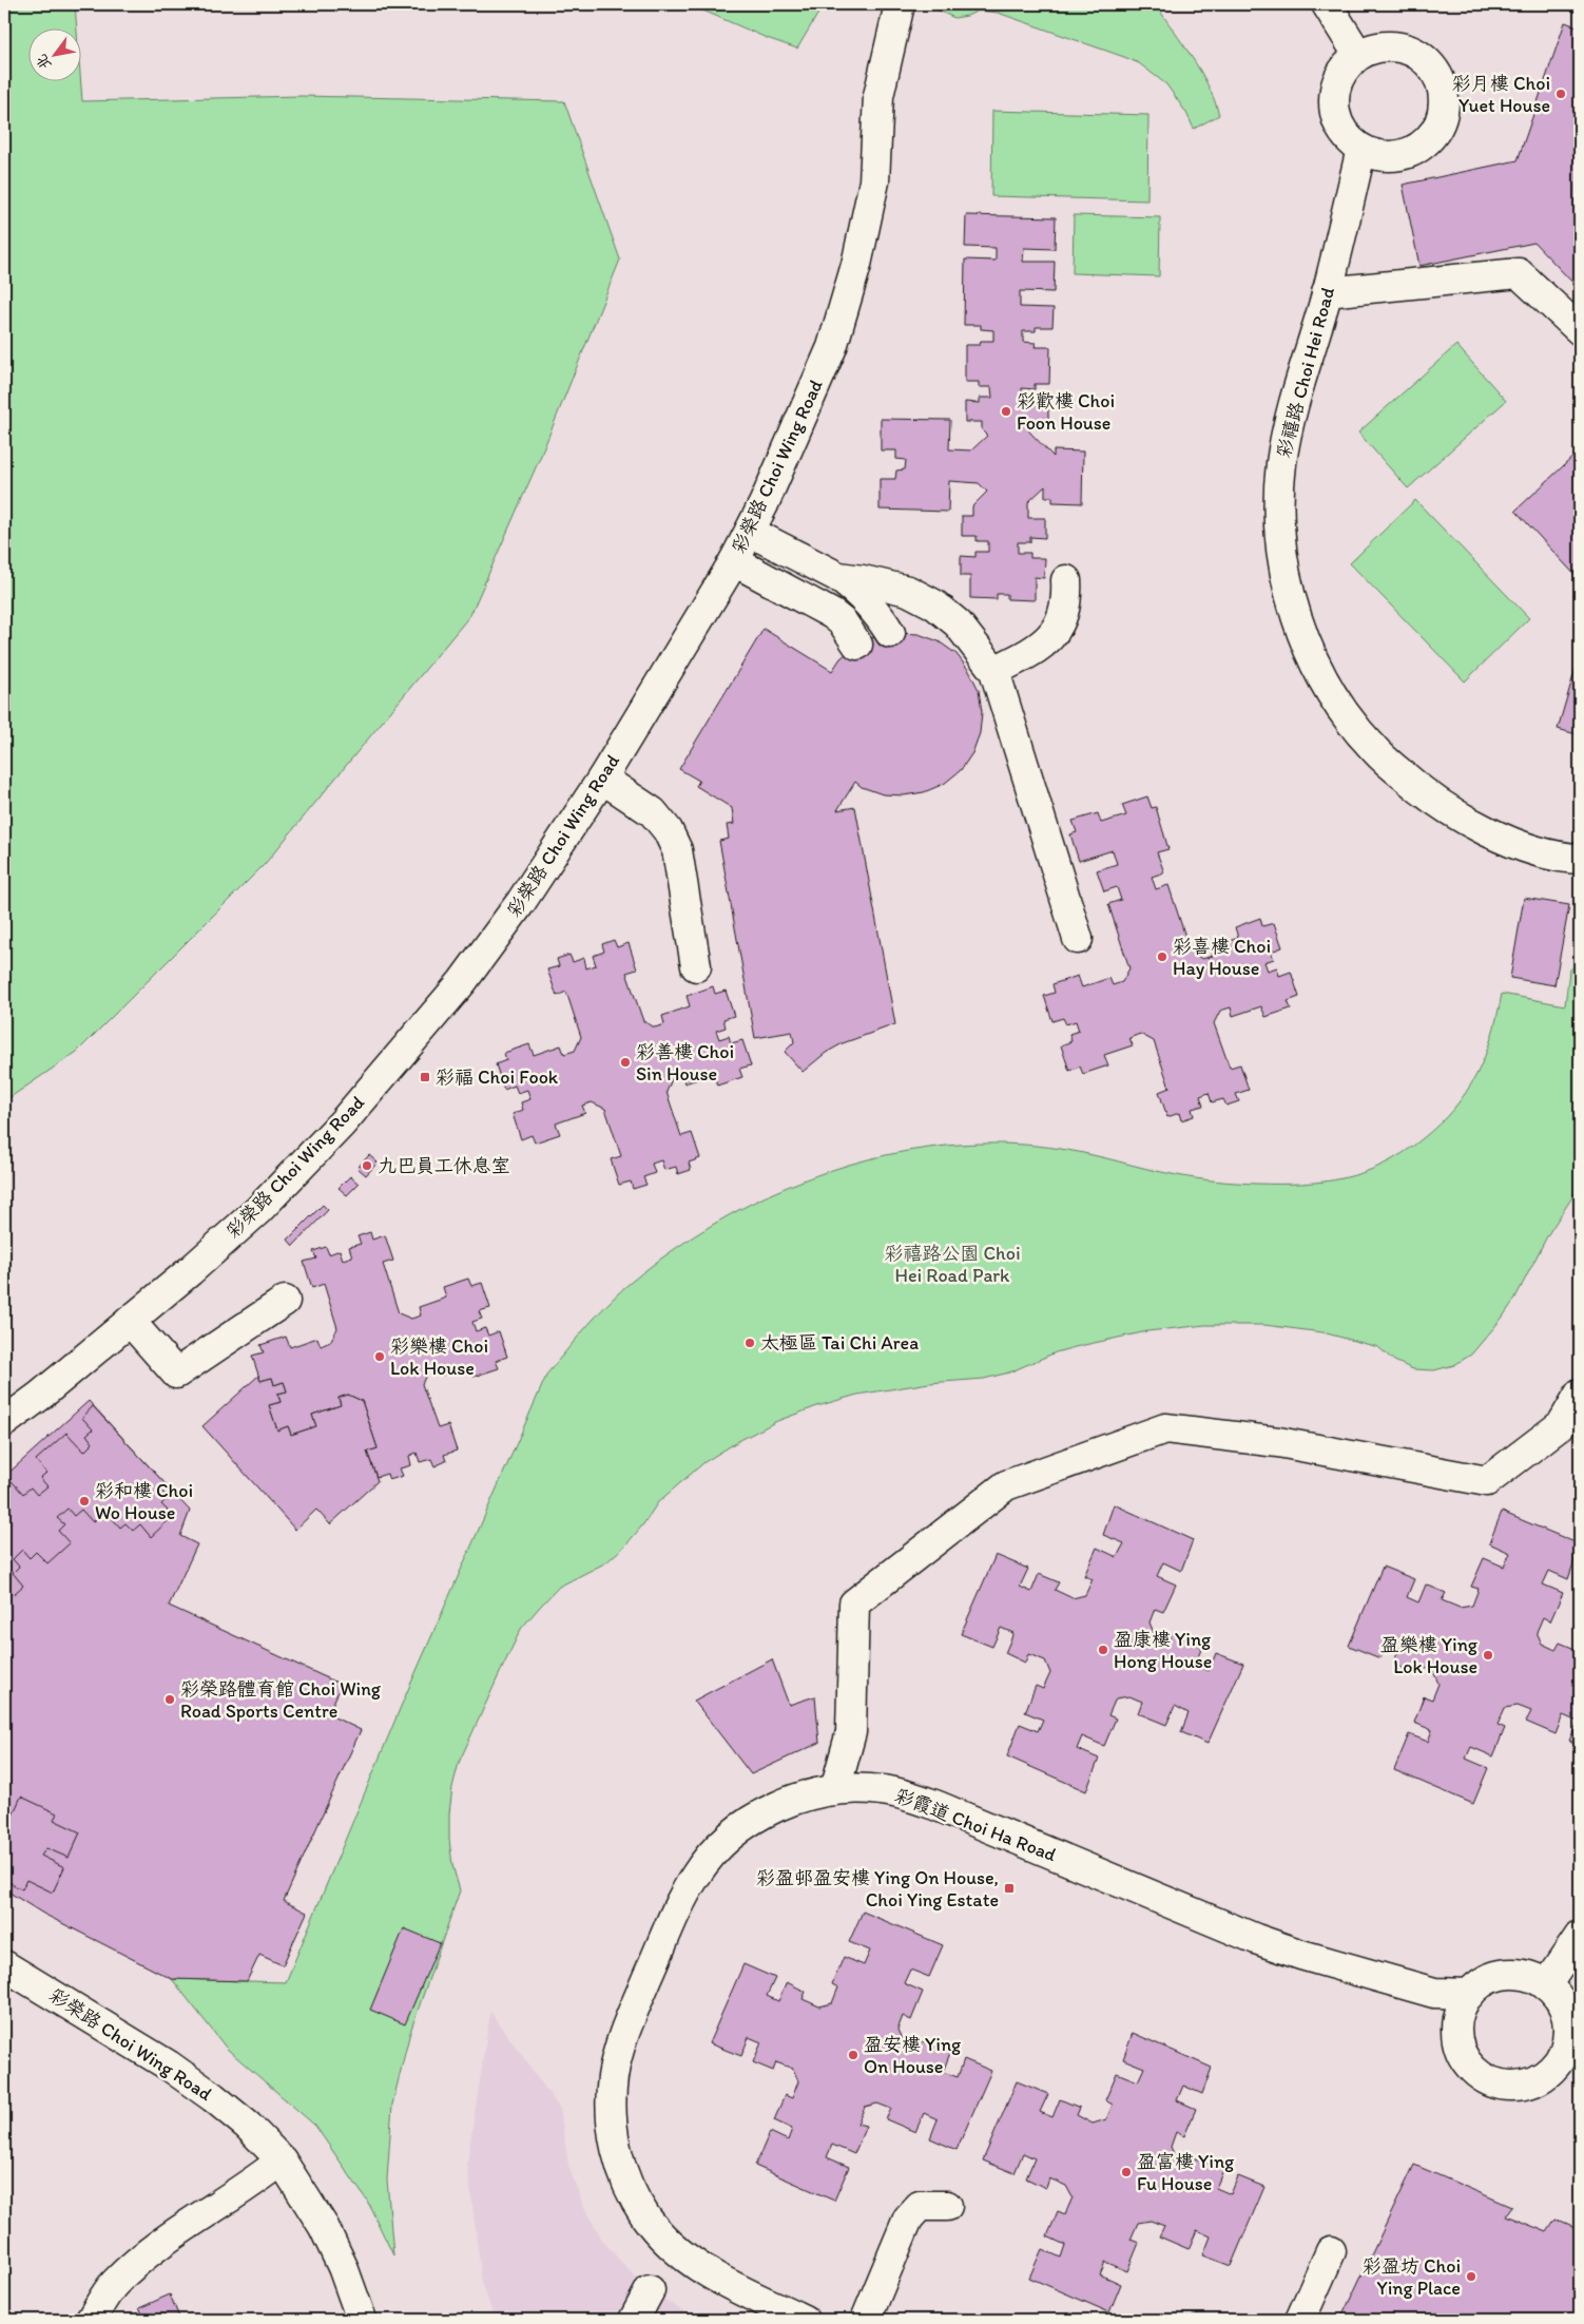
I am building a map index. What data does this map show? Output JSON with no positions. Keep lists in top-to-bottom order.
{
  "streets": {
    "street": ["彩禧路 Choi Hei Road", "彩榮路 Choi Wing Road", "彩霞道 Choi Ha Road"]
  },
  "parks": ["彩禧路公園 Choi Hei Road Park"],
  "places": {
    "other": [
      "彩月樓 Choi Yuet House",
      "彩歡樓 Choi Foon House",
      "彩喜樓 Choi Hay House",
      "彩善樓 Choi Sin House",
      "九巴員工休息室",
      "太極區 Tai Chi Area",
      "彩樂樓 Choi Lok House",
      "彩和樓 Choi Wo House",
      "盈康樓 Ying Hong House",
      "盈樂樓 Ying Lok House",
      "彩榮路體育館 Choi Wing Road Sports Centre",
      "盈安樓 Ying On House",
      "盈富樓 Ying Fu House",
      "彩盈坊 Choi Ying Place"
    ],
    "transit": ["彩福 Choi Fook", "彩盈邨盈安樓 Ying On House, Choi Ying Estate"]
  },
  "north": "bottom left"
}
